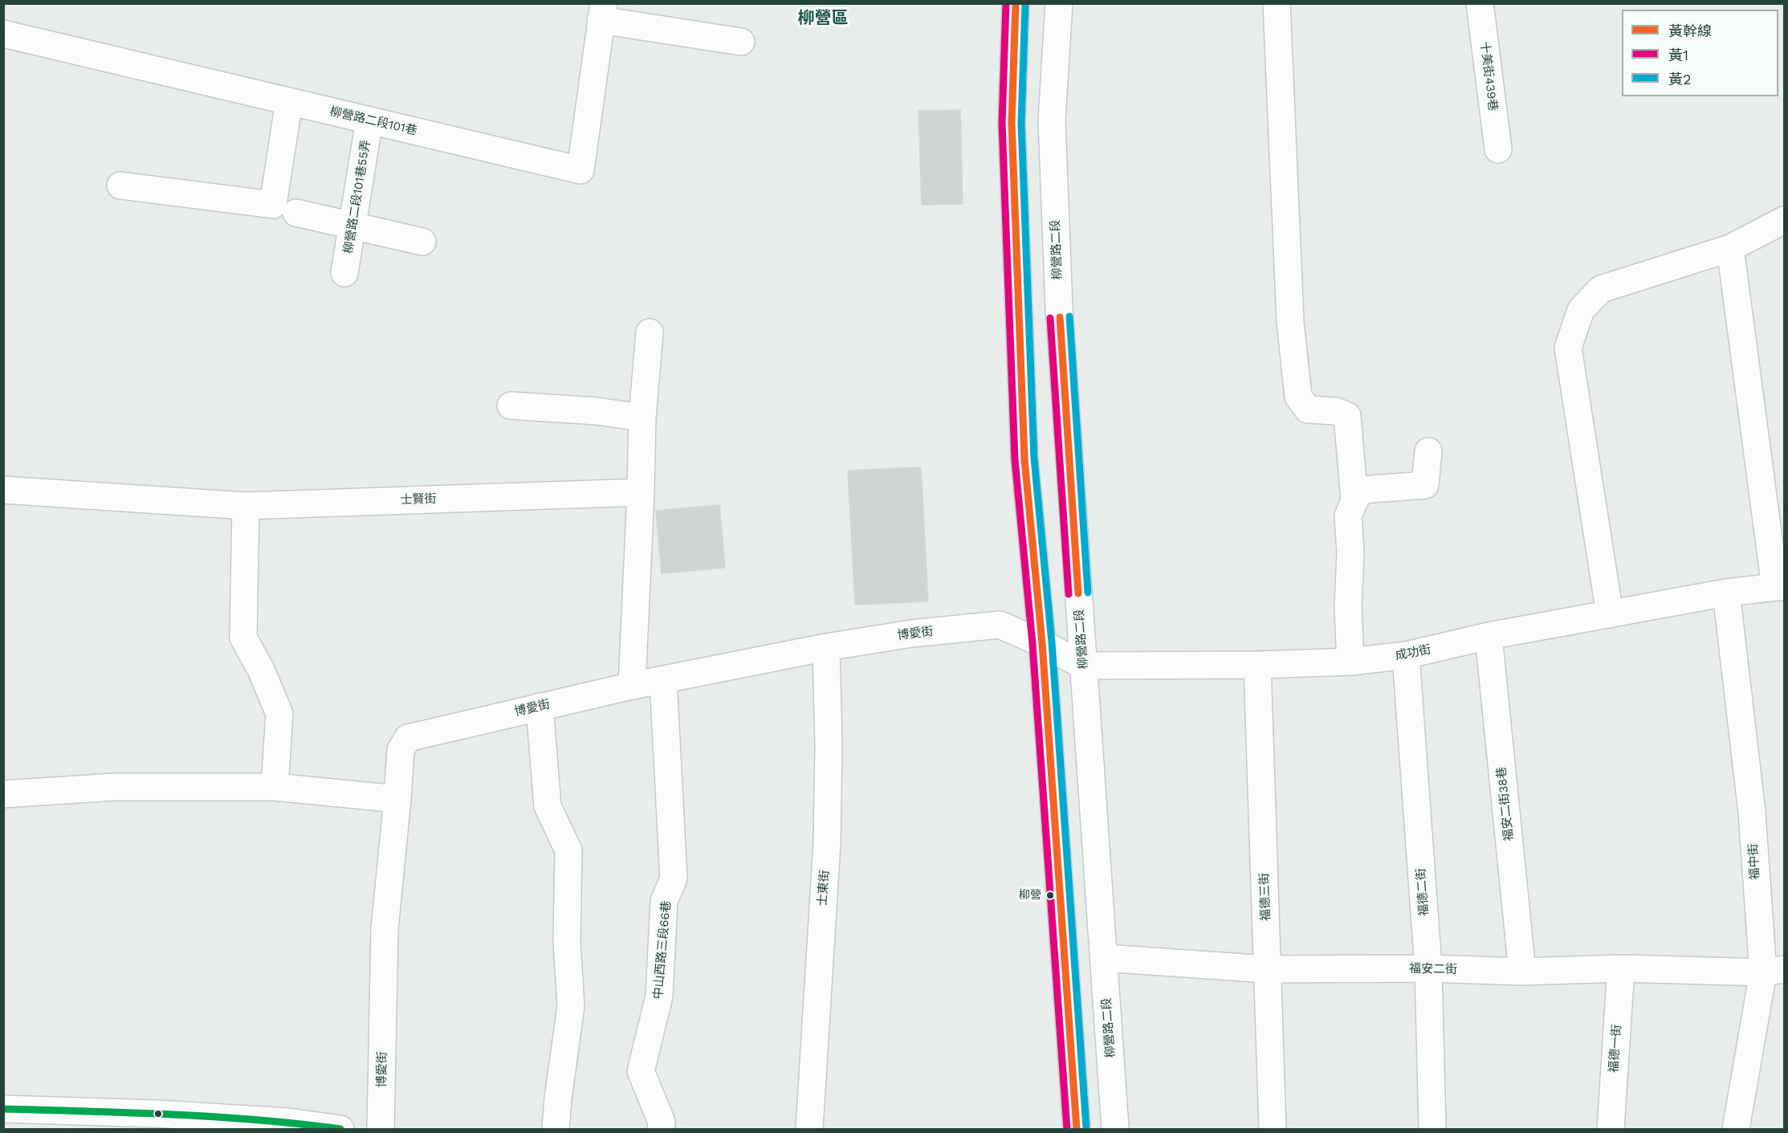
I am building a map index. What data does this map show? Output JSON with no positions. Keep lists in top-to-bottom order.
{
  "streets": {
    "street": [
      "十美街439巷",
      "柳營路二段101巷",
      "柳營路二段101巷55弄",
      "柳營路二段",
      "士賢街",
      "博愛街",
      "成功街",
      "福安二街38巷",
      "福中街",
      "士東街",
      "福德二街",
      "福德三街",
      "中山西路三段66巷",
      "福安二街",
      "福德一街"
    ]
  },
  "crossings": [
    ["柳營路二段101巷", "柳營路二段101巷55弄"],
    ["柳營路二段", "成功街"],
    ["柳營路二段", "福安二街"],
    ["博愛街", "成功街"],
    ["博愛街", "士東街"],
    ["博愛街", "中山西路三段66巷"],
    ["成功街", "福安二街38巷"],
    ["成功街", "福中街"],
    ["成功街", "福德二街"],
    ["成功街", "福德三街"],
    ["福安二街38巷", "福安二街"],
    ["福中街", "福安二街"],
    ["福德二街", "福安二街"],
    ["福德三街", "福安二街"],
    ["福安二街", "福德一街"]
  ],
  "districts": ["柳營區"],
  "places": ["柳營"],
  "lines": ["transit line 黃幹線", "transit line 黃1", "transit line 黃2"],
  "legend": ["黃幹線", "黃1", "黃2"]
}
